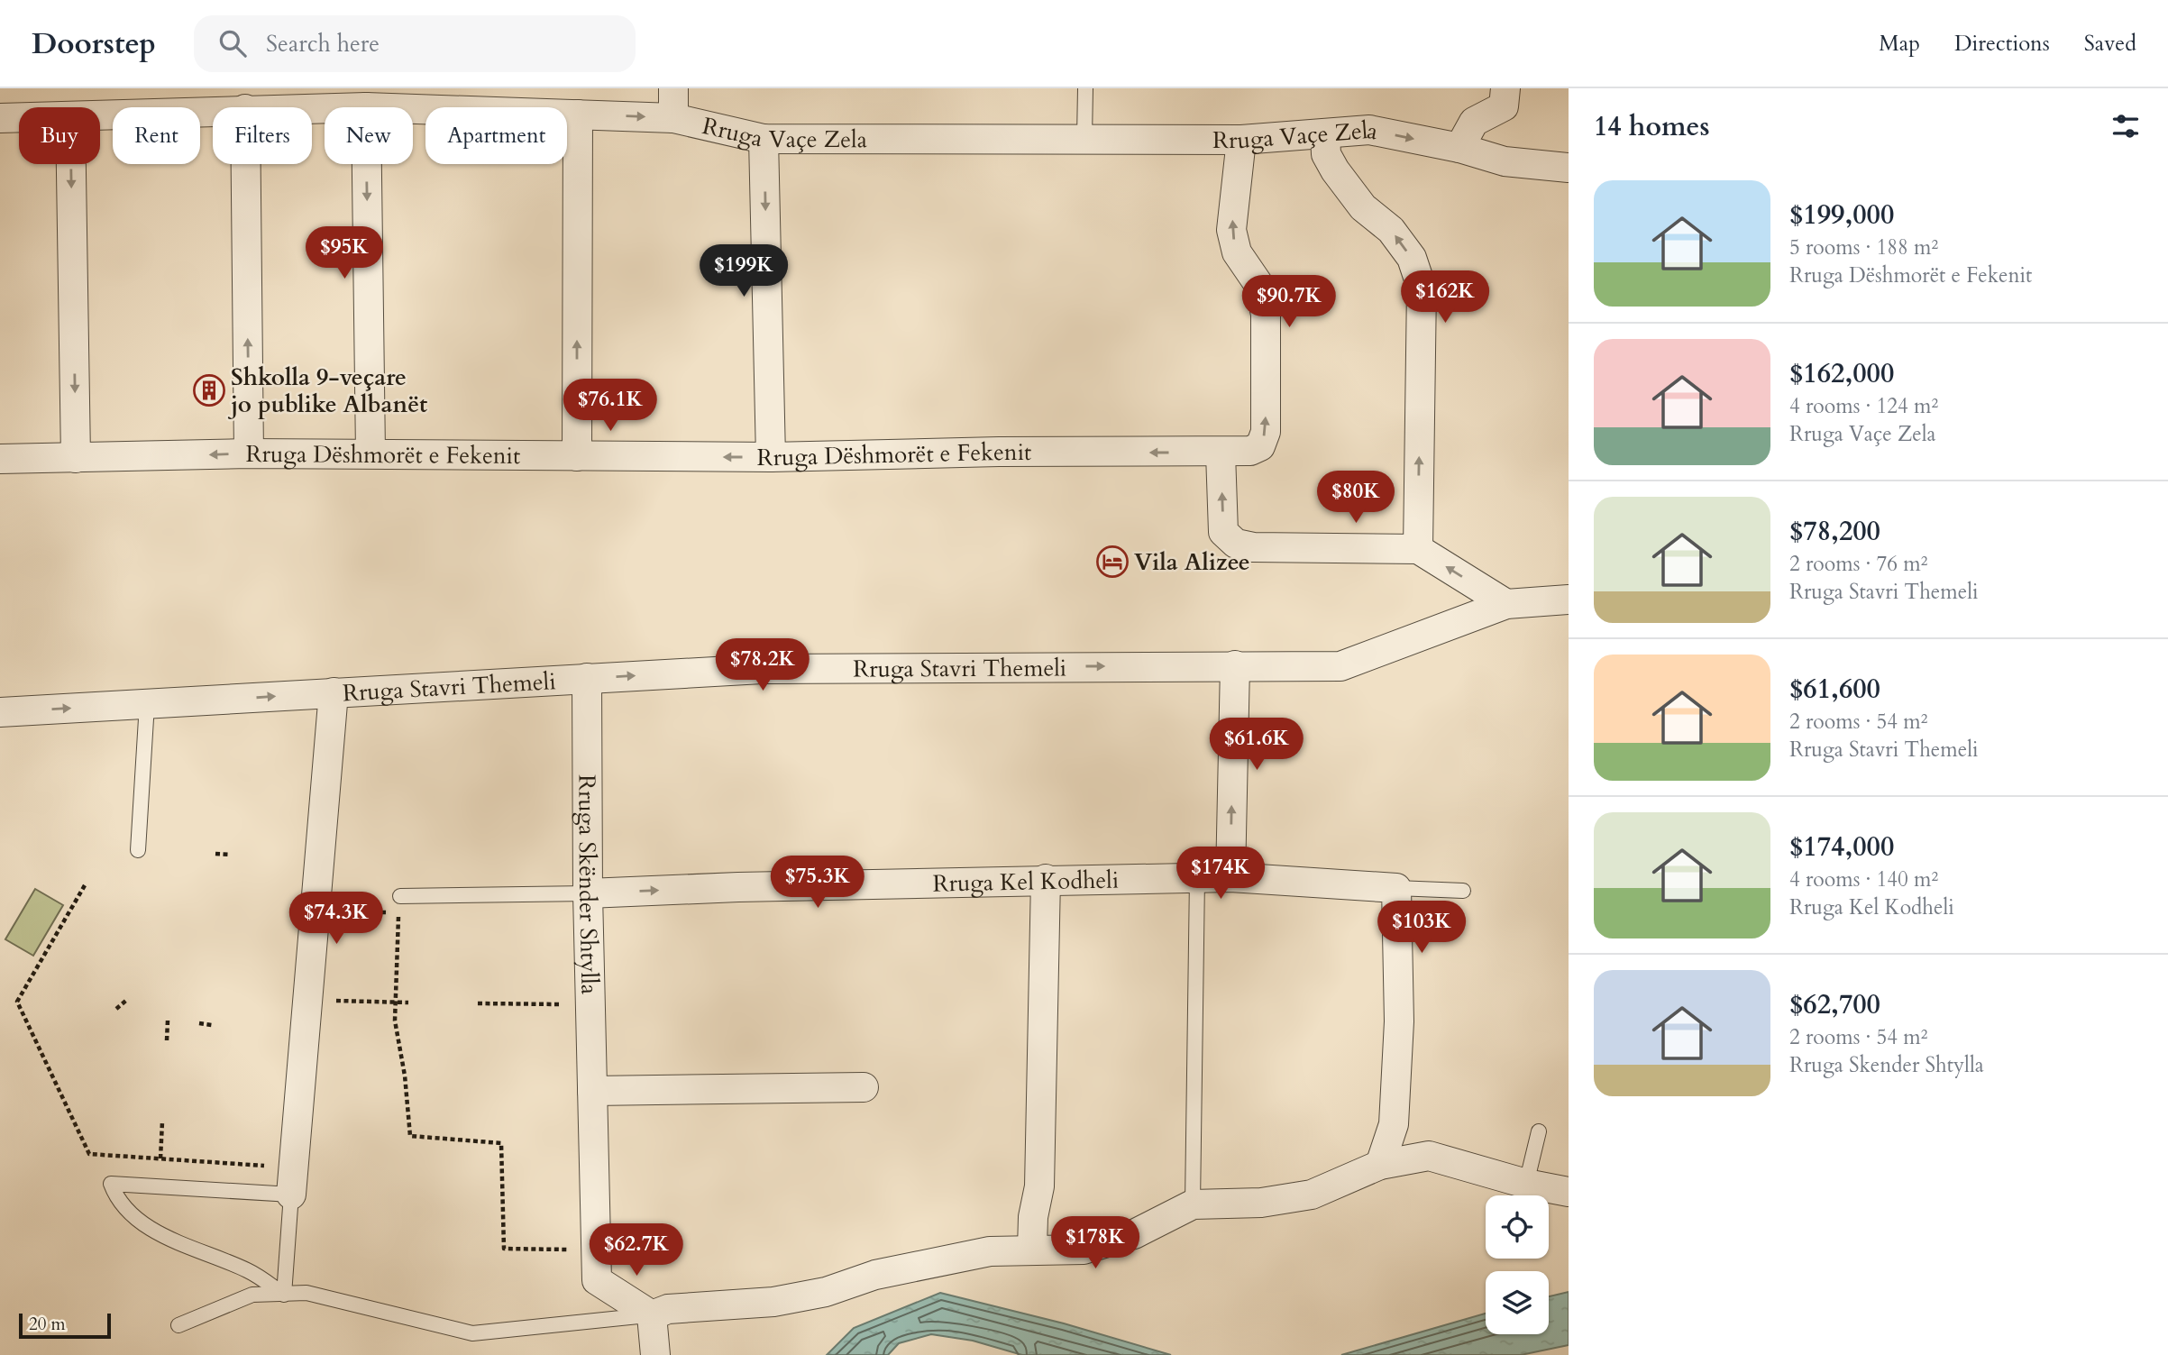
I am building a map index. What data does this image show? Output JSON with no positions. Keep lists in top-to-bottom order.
{
  "streets": {
    "street": [
      "Rruga Vaçe Zela",
      "Rruga Dëshmorët e Fekenit",
      "Rruga Stavri Themeli",
      "Rruga Kel Kodheli",
      "Rruga Skënder Shtylla"
    ]
  },
  "crossings": [
    ["Rruga Vaçe Zela", "Rruga Dëshmorët e Fekenit"],
    ["Rruga Stavri Themeli", "Rruga Skënder Shtylla"],
    ["Rruga Kel Kodheli", "Rruga Skënder Shtylla"]
  ],
  "one_way": ["Rruga Stavri Themeli"],
  "places": {
    "building": ["Shkolla 9-veçare jo publike Albanët"],
    "hotel": ["Vila Alizee"]
  },
  "scale_bar": "20 m",
  "page": {
    "header": "Doorstep",
    "search": "Search here",
    "nav": ["Map", "Directions", "Saved"],
    "heading": "14 homes",
    "chip": [
      "Buy",
      "Rent",
      "Filters",
      "New",
      "Apartment"
    ],
    "list": [
      {
        "name": "$199,000",
        "note": "5 rooms · 188 m² · Rruga Dëshmorët e Fekenit"
      },
      {
        "name": "$162,000",
        "note": "4 rooms · 124 m² · Rruga Vaçe Zela"
      },
      {
        "name": "$78,200",
        "note": "2 rooms · 76 m² · Rruga Stavri Themeli"
      },
      {
        "name": "$61,600",
        "note": "2 rooms · 54 m² · Rruga Stavri Themeli"
      },
      {
        "name": "$174,000",
        "note": "4 rooms · 140 m² · Rruga Kel Kodheli"
      },
      {
        "name": "$62,700",
        "note": "2 rooms · 54 m² · Rruga Skender Shtylla"
      }
    ],
    "price": [
      "$95K",
      "$199K",
      "$162K",
      "$90.7K",
      "$76.1K",
      "$80K",
      "$78.2K",
      "$61.6K",
      "$174K",
      "$75.3K",
      "$74.3K",
      "$103K",
      "$178K",
      "$62.7K"
    ],
    "scale": "20 m"
  }
}
